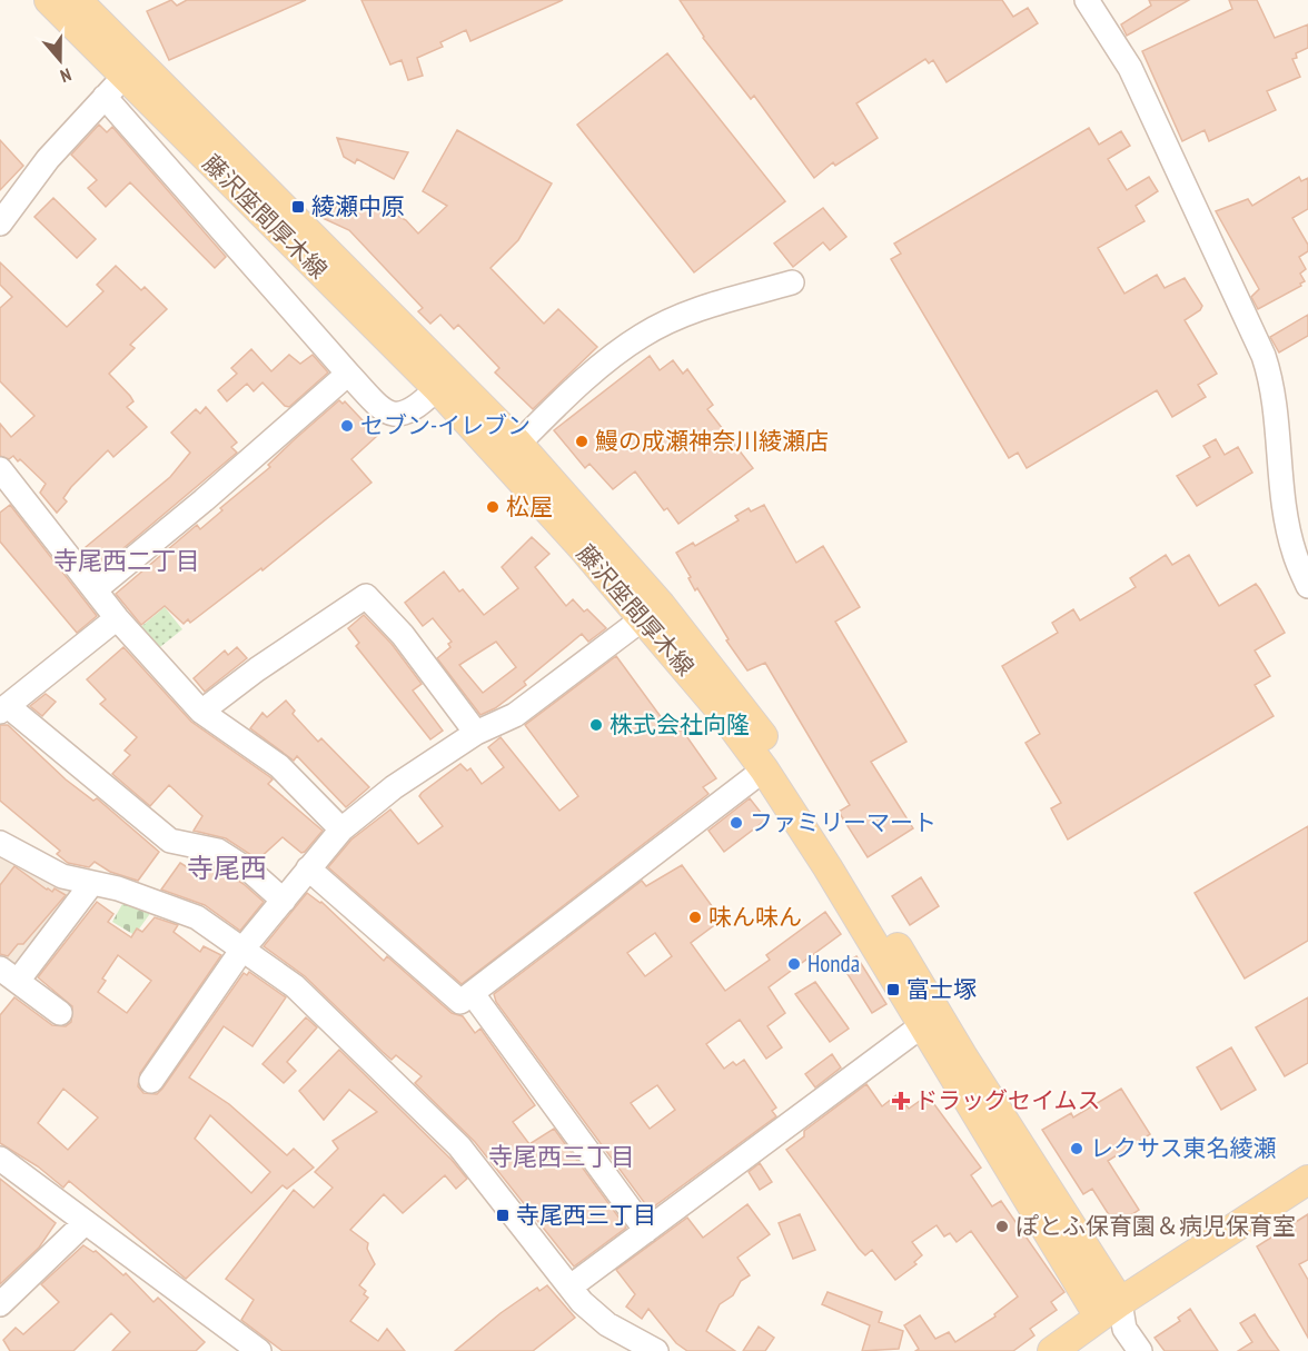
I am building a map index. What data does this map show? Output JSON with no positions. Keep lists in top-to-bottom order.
{
  "streets": {
    "main road": ["藤沢座間厚木線"]
  },
  "districts": ["寺尾西二丁目", "寺尾西", "寺尾西三丁目"],
  "places": {
    "transit": ["綾瀬中原", "富士塚", "寺尾西三丁目"],
    "other": [
      "セブン-イレブン",
      "鰻の成瀬神奈川綾瀬店",
      "松屋",
      "株式会社向隆",
      "ファミリーマート",
      "味ん味ん",
      "Honda",
      "レクサス東名綾瀬",
      "ぽとふ保育園＆病児保育室"
    ],
    "health": ["ドラッグセイムス"]
  },
  "north": "bottom"
}
